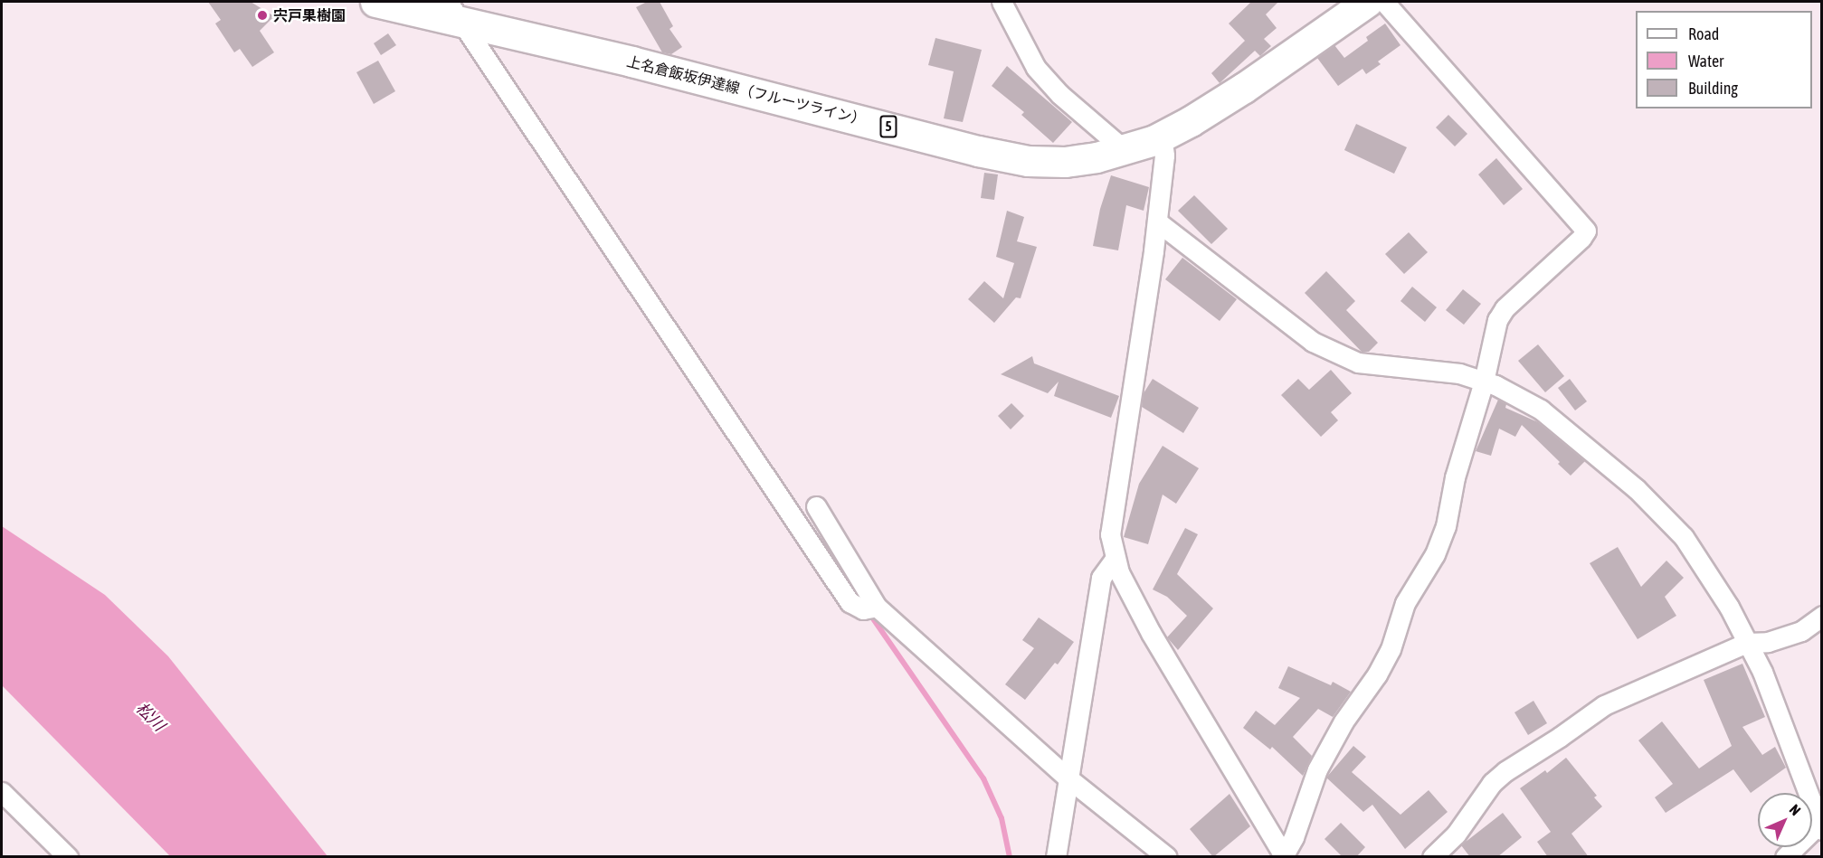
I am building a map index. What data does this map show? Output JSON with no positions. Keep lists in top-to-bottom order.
{
  "streets": {
    "main road": ["上名倉飯坂伊達線（フルーツライン）", "5"]
  },
  "water": ["松川"],
  "places": ["宍戸果樹園"],
  "legend": ["Road", "Water", "Building"],
  "north": "top right"
}
